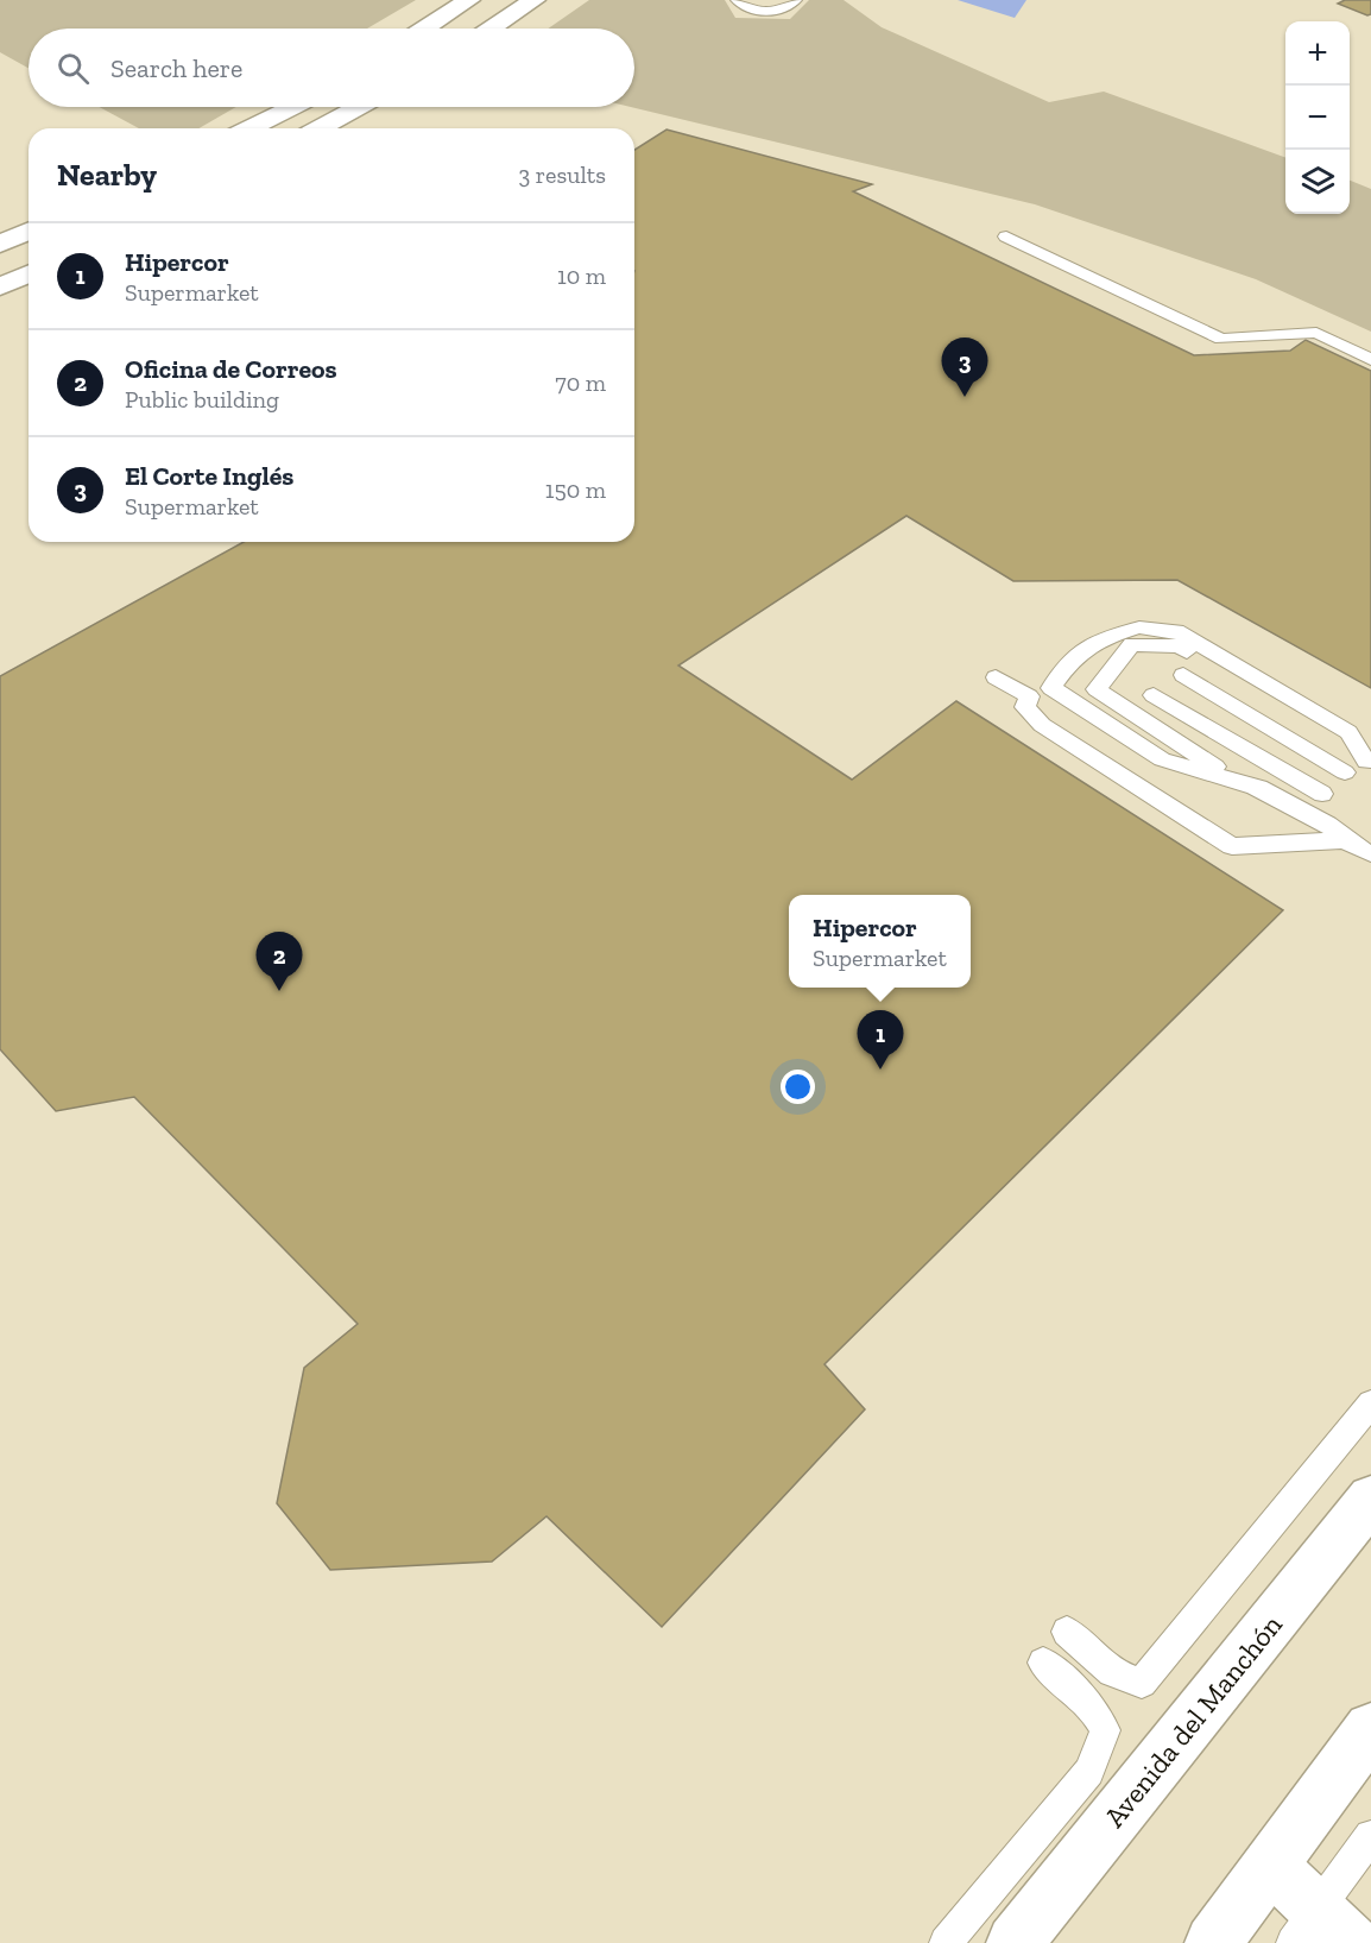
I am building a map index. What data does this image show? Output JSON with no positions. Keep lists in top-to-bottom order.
{
  "streets": {
    "main road": ["Avenida del Manchón"]
  },
  "page": {
    "map_buttons": ["+", "−"],
    "search": "Search here",
    "heading": ["Nearby", "3 results"],
    "list": [
      {
        "mark": "1",
        "name": "Hipercor",
        "note": "Supermarket",
        "value": "10 m"
      },
      {
        "mark": "2",
        "name": "Oficina de Correos",
        "note": "Public building",
        "value": "70 m"
      },
      {
        "mark": "3",
        "name": "El Corte Inglés",
        "note": "Supermarket",
        "value": "150 m"
      }
    ],
    "pins": ["3", "2", "1"],
    "popup": ["Hipercor", "Supermarket"]
  }
}
